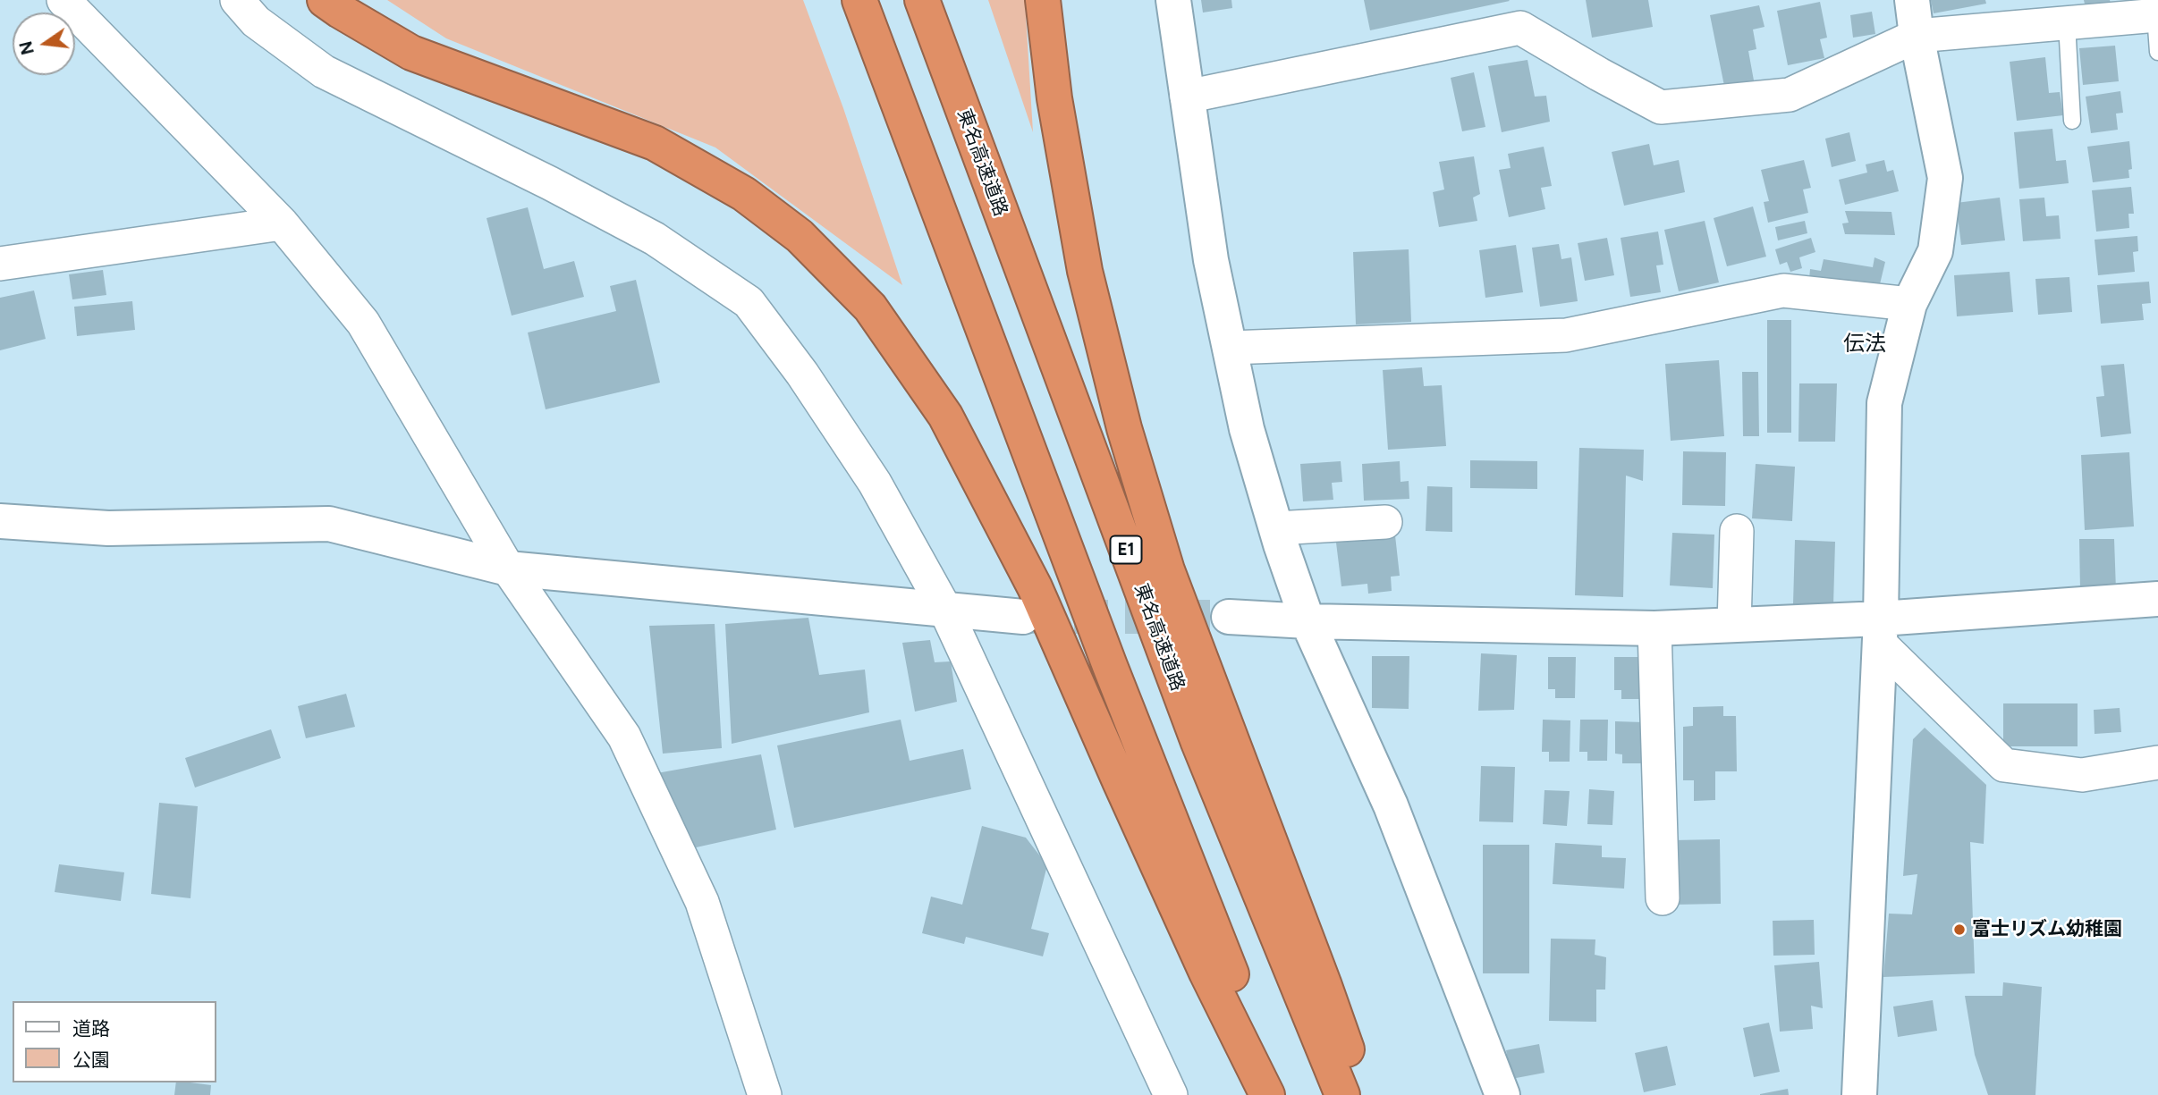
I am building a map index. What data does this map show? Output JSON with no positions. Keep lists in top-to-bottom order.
{
  "streets": {
    "highway": ["東名高速道路", "E1"]
  },
  "districts": ["伝法"],
  "places": ["富士リズム幼稚園"],
  "legend": ["道路", "公園"],
  "north": "left"
}
